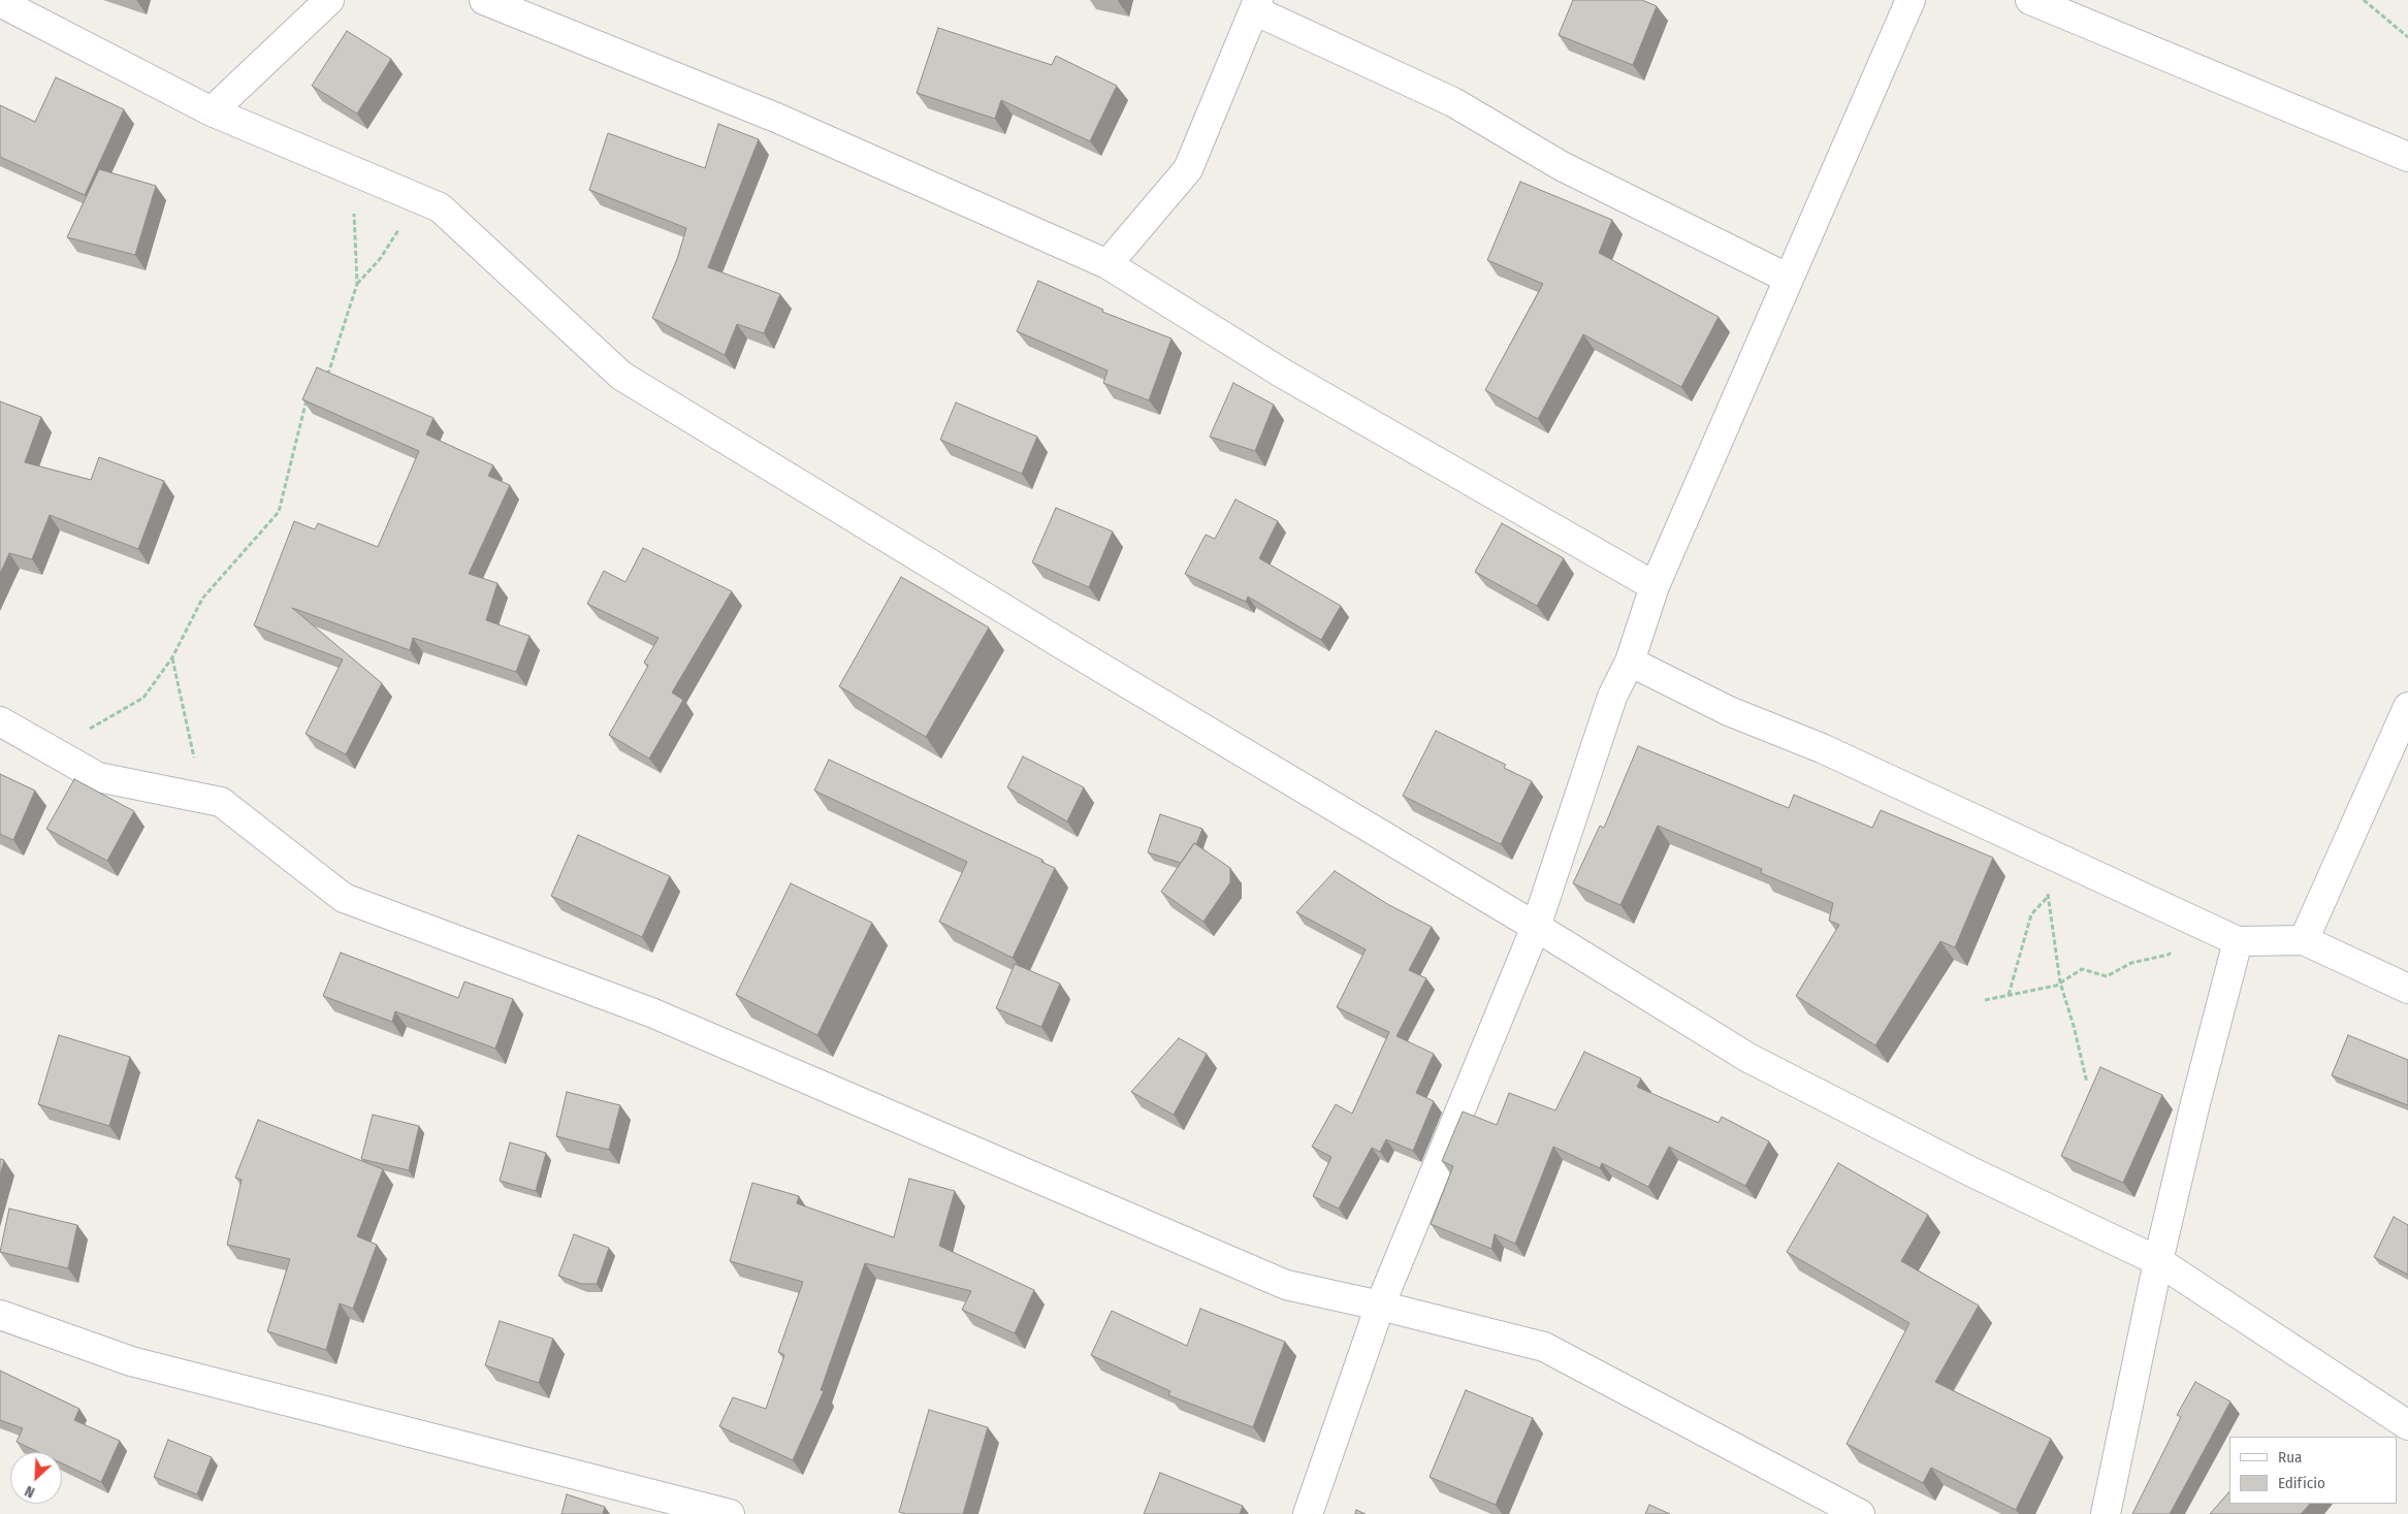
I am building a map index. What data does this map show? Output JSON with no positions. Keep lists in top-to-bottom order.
{
  "legend": ["Rua", "Edifício"],
  "north": "bottom left"
}
